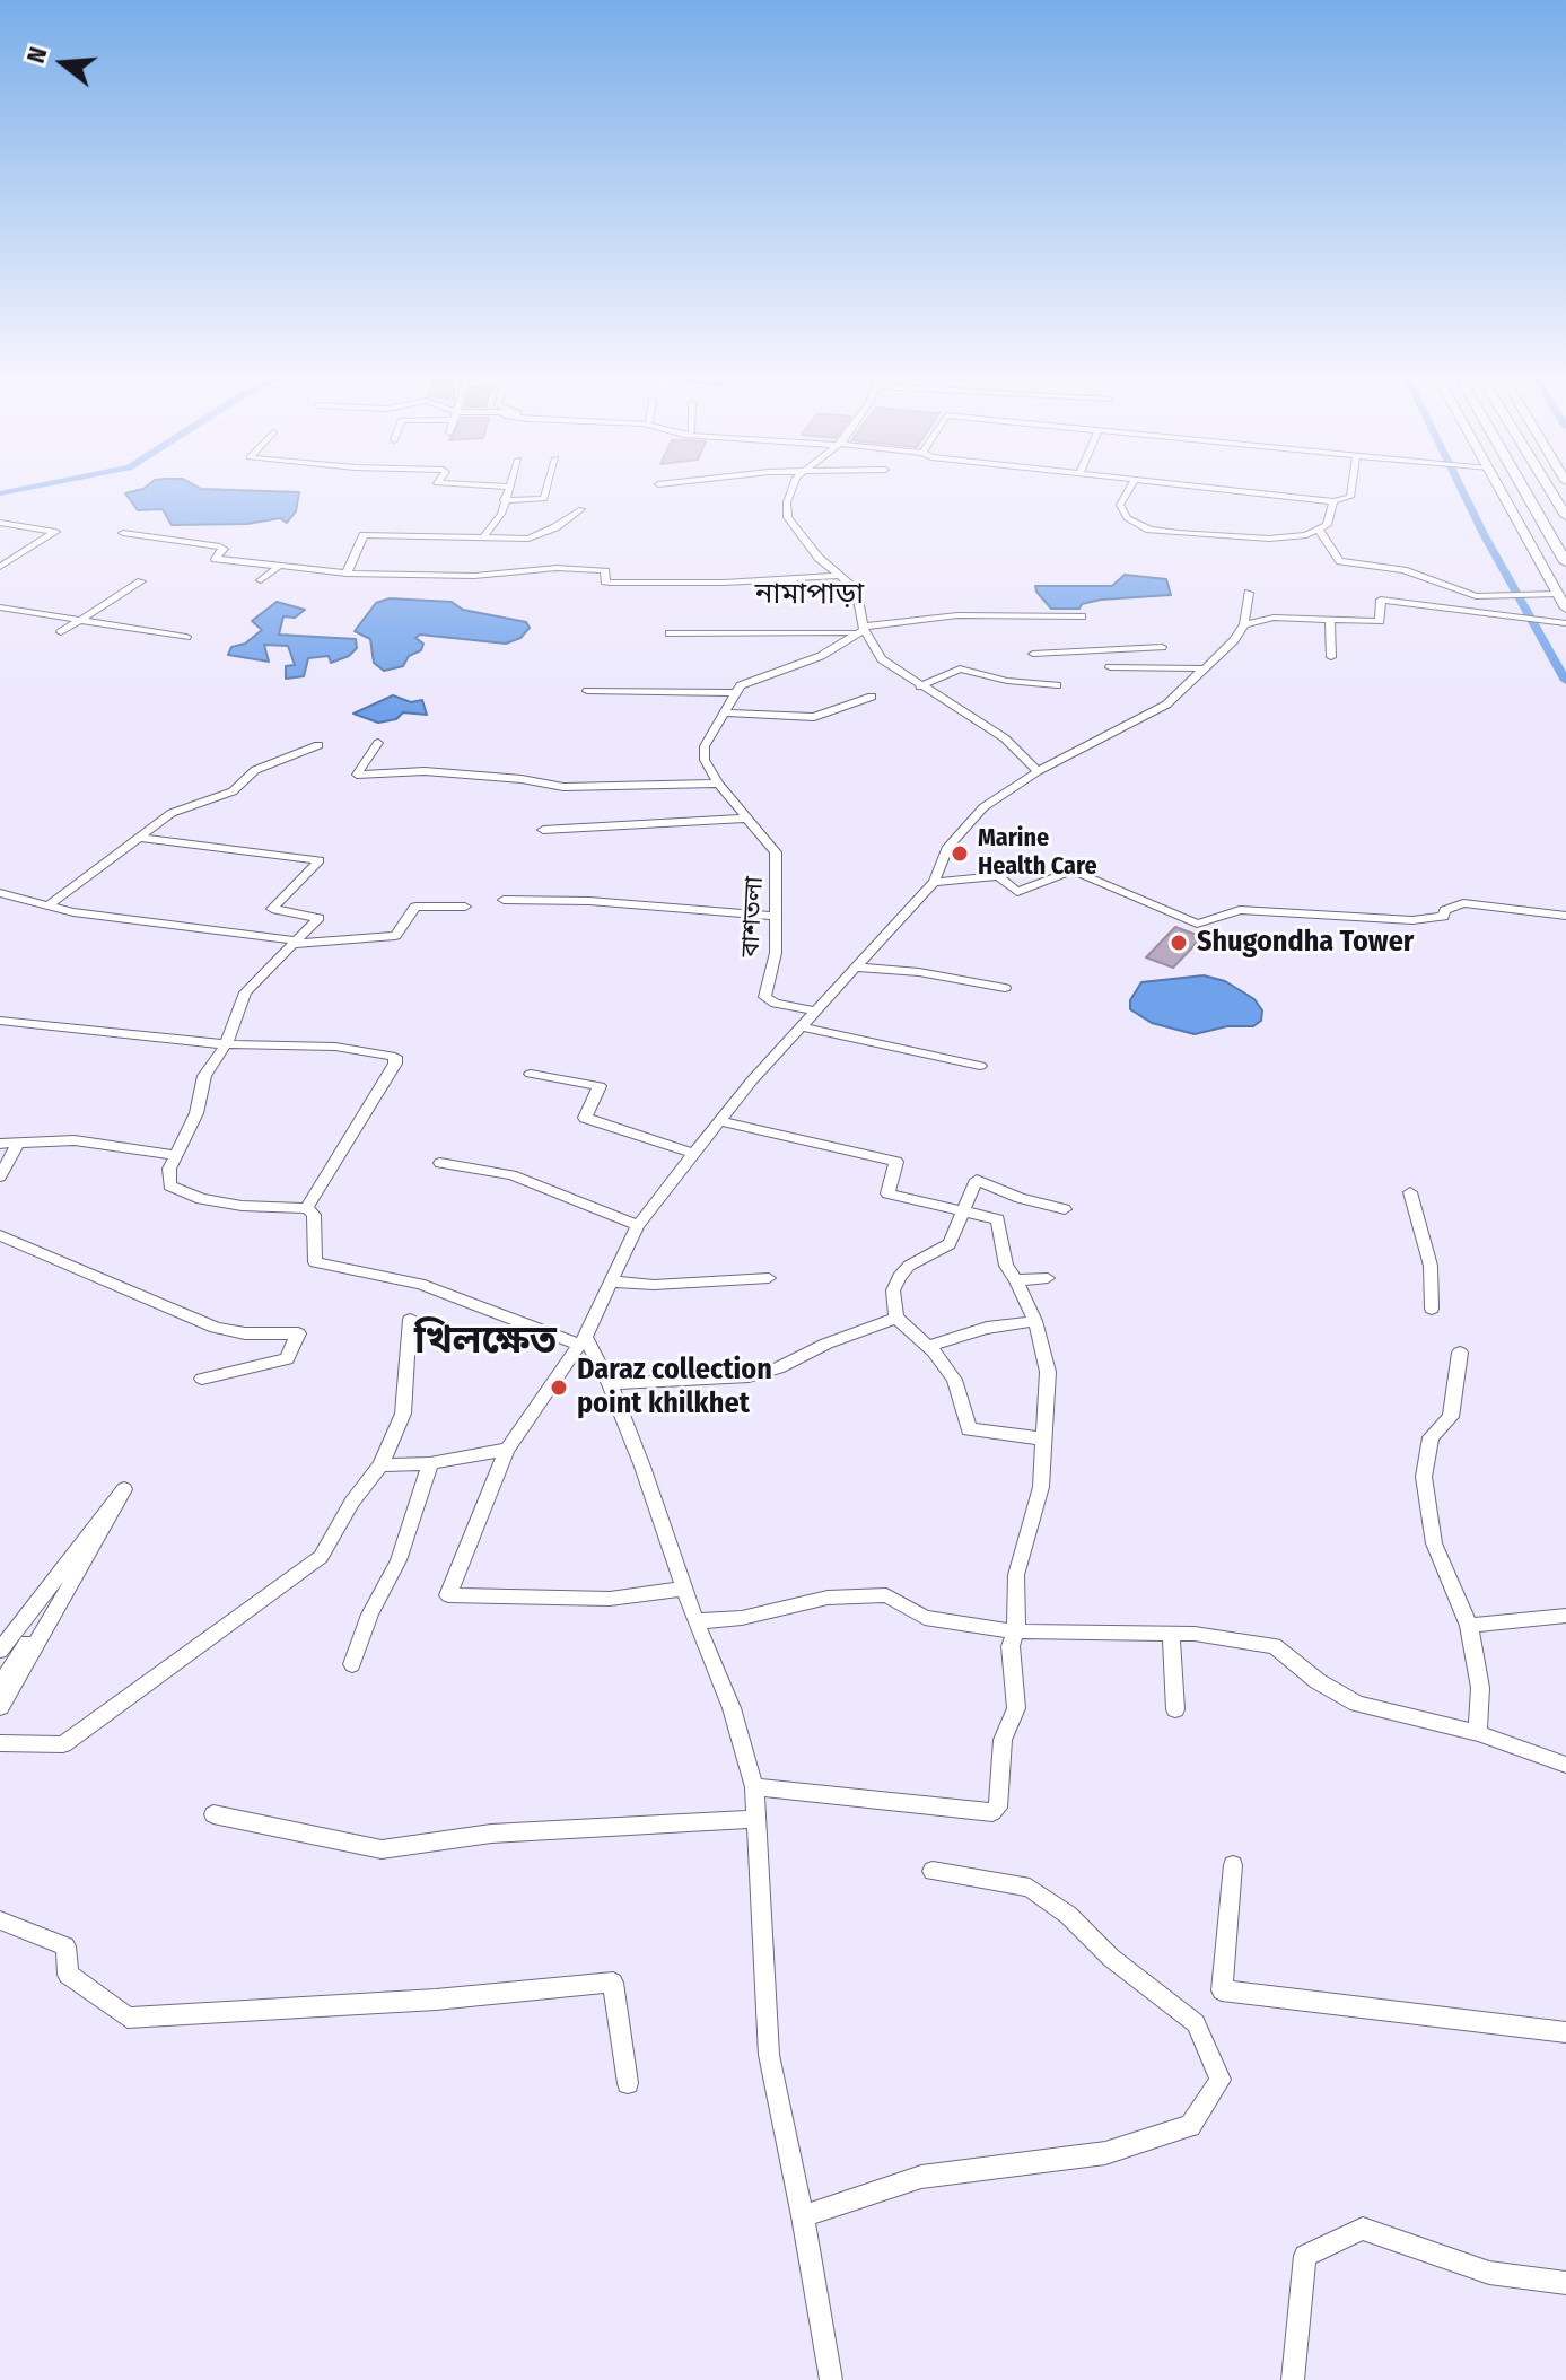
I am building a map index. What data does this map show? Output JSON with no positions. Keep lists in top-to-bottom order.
{
  "streets": {
    "street": ["বাশতলা"]
  },
  "districts": ["নামাপাড়া", "খিলক্ষেত"],
  "places": ["Marine Health Care", "Shugondha Tower", "Daraz collection point khilkhet"],
  "north": "left"
}
